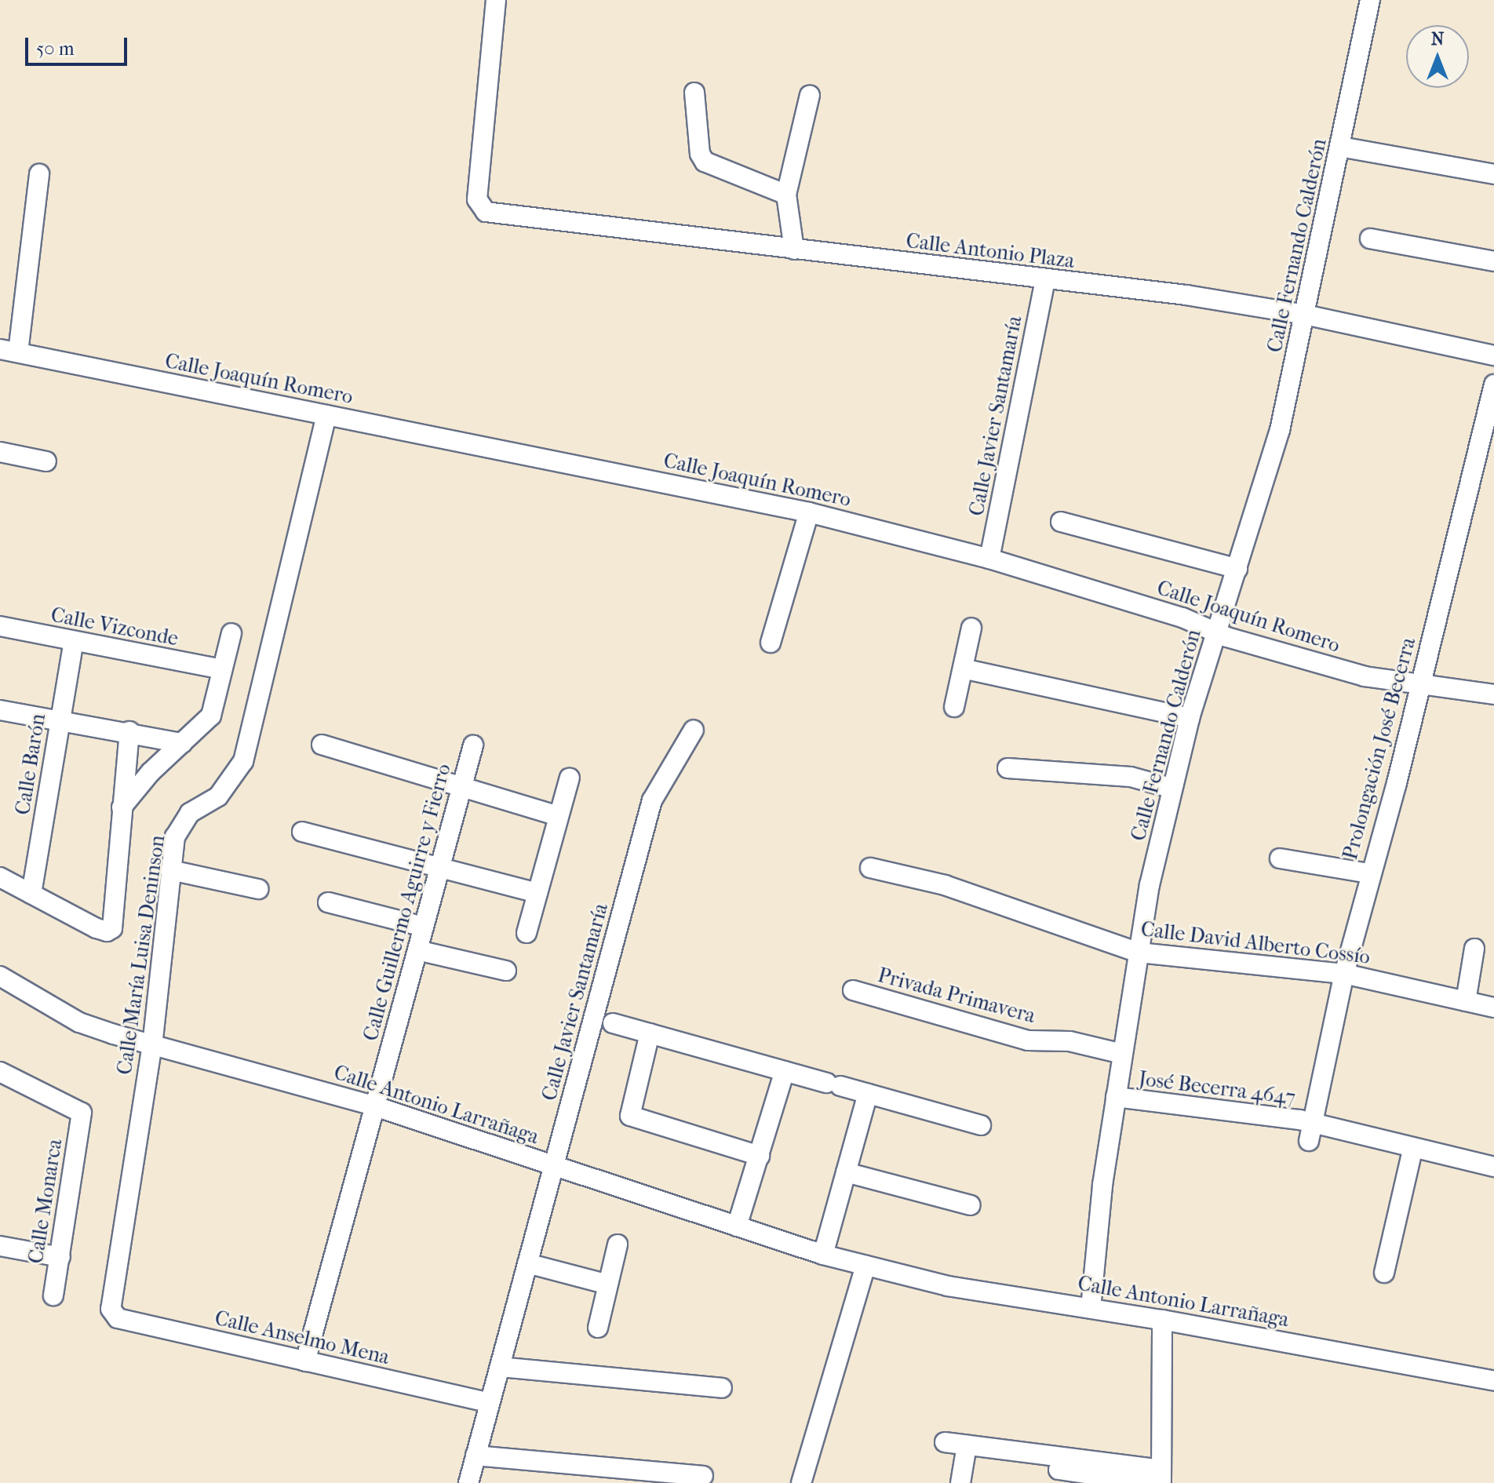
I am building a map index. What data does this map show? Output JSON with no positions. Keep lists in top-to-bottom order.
{
  "streets": {
    "street": [
      "Calle Fernando Calderón",
      "Calle Antonio Plaza",
      "Calle Joaquín Romero",
      "Calle Javier Santamaría",
      "Calle Vizconde",
      "Prolongación José Becerra",
      "Calle Barón",
      "Calle Guillermo Aguirre y Fierro",
      "Calle David Alberto Cossío",
      "Calle María Luisa Deninson",
      "Privada Primavera",
      "José Becerra 4647",
      "Calle Antonio Larrañaga",
      "Calle Monarca",
      "Calle Anselmo Mena"
    ]
  },
  "crossings": [
    ["Calle Fernando Calderón", "Calle Antonio Plaza"],
    ["Calle Fernando Calderón", "Calle Joaquín Romero"],
    ["Calle Fernando Calderón", "Calle David Alberto Cossío"],
    ["Calle Fernando Calderón", "Privada Primavera"],
    ["Calle Fernando Calderón", "José Becerra 4647"],
    ["Calle Fernando Calderón", "Calle Antonio Larrañaga"],
    ["Calle Antonio Plaza", "Calle Javier Santamaría"],
    ["Calle Joaquín Romero", "Calle Javier Santamaría"],
    ["Calle Joaquín Romero", "Prolongación José Becerra"],
    ["Calle Joaquín Romero", "Calle María Luisa Deninson"],
    ["Calle Javier Santamaría", "Calle Antonio Larrañaga"],
    ["Calle Javier Santamaría", "Calle Anselmo Mena"],
    ["Calle Vizconde", "Calle Barón"],
    ["Prolongación José Becerra", "Calle David Alberto Cossío"],
    ["Prolongación José Becerra", "José Becerra 4647"],
    ["Calle Guillermo Aguirre y Fierro", "Calle Antonio Larrañaga"],
    ["Calle Guillermo Aguirre y Fierro", "Calle Anselmo Mena"],
    ["Calle María Luisa Deninson", "Calle Antonio Larrañaga"],
    ["Calle María Luisa Deninson", "Calle Anselmo Mena"]
  ],
  "scale_bar": "50 m",
  "north": "top"
}
